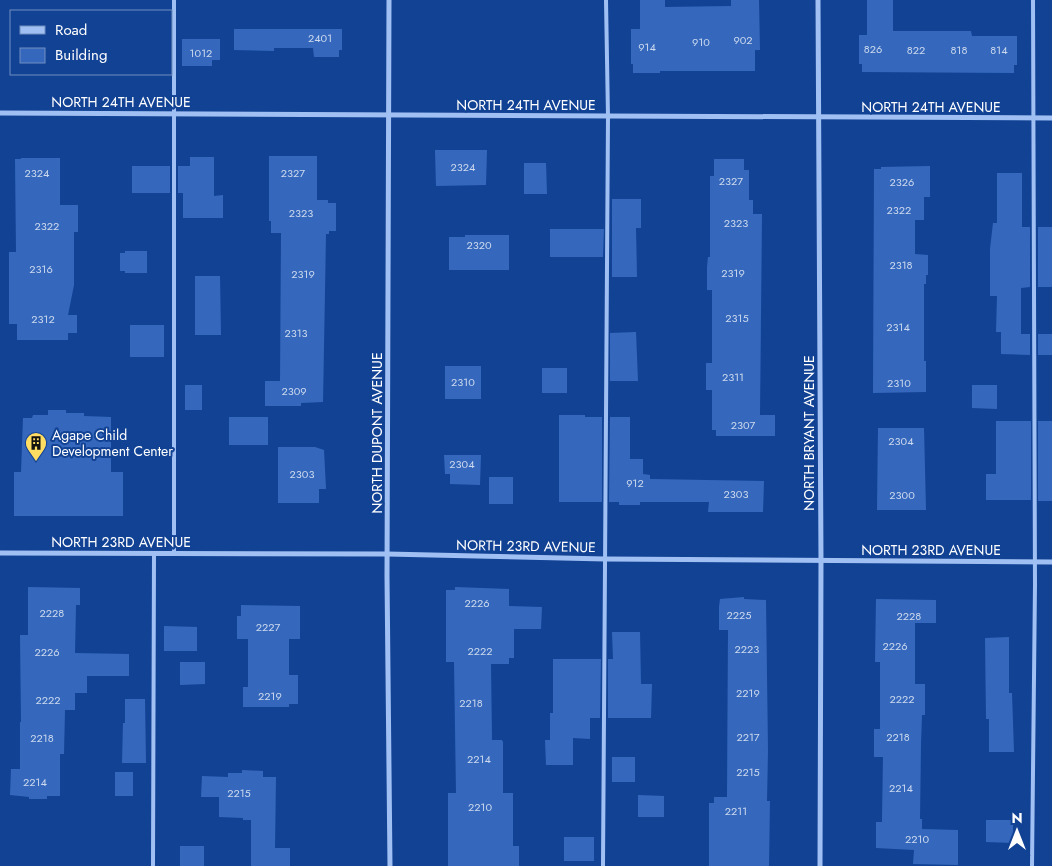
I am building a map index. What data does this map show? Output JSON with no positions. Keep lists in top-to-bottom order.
{
  "streets": {
    "street": [
      "NORTH 24TH AVENUE",
      "NORTH DUPONT AVENUE",
      "NORTH BRYANT AVENUE",
      "NORTH 23RD AVENUE"
    ]
  },
  "crossings": [
    ["NORTH 24TH AVENUE", "NORTH DUPONT AVENUE"],
    ["NORTH 24TH AVENUE", "NORTH BRYANT AVENUE"],
    ["NORTH DUPONT AVENUE", "NORTH 23RD AVENUE"],
    ["NORTH BRYANT AVENUE", "NORTH 23RD AVENUE"]
  ],
  "places": {
    "building": ["Agape Child Development Center"]
  },
  "house_numbers": [
    "2401",
    "902",
    "910",
    "914",
    "826",
    "822",
    "818",
    "814",
    "1012",
    "2324",
    "2324",
    "2327",
    "2327",
    "2326",
    "2322",
    "2323",
    "2323",
    "2322",
    "2320",
    "2318",
    "2316",
    "2319",
    "2319",
    "2315",
    "2312",
    "2314",
    "2313",
    "2311",
    "2310",
    "2310",
    "2309",
    "2307",
    "2304",
    "2304",
    "2303",
    "912",
    "2303",
    "2300",
    "2226",
    "2228",
    "2225",
    "2228",
    "2227",
    "2226",
    "2223",
    "2222",
    "2226",
    "2219",
    "2219",
    "2222",
    "2222",
    "2218",
    "2217",
    "2218",
    "2218",
    "2214",
    "2215",
    "2214",
    "2214",
    "2215",
    "2210",
    "2211",
    "2210"
  ],
  "legend": ["Road", "Building"],
  "north": "top"
}
